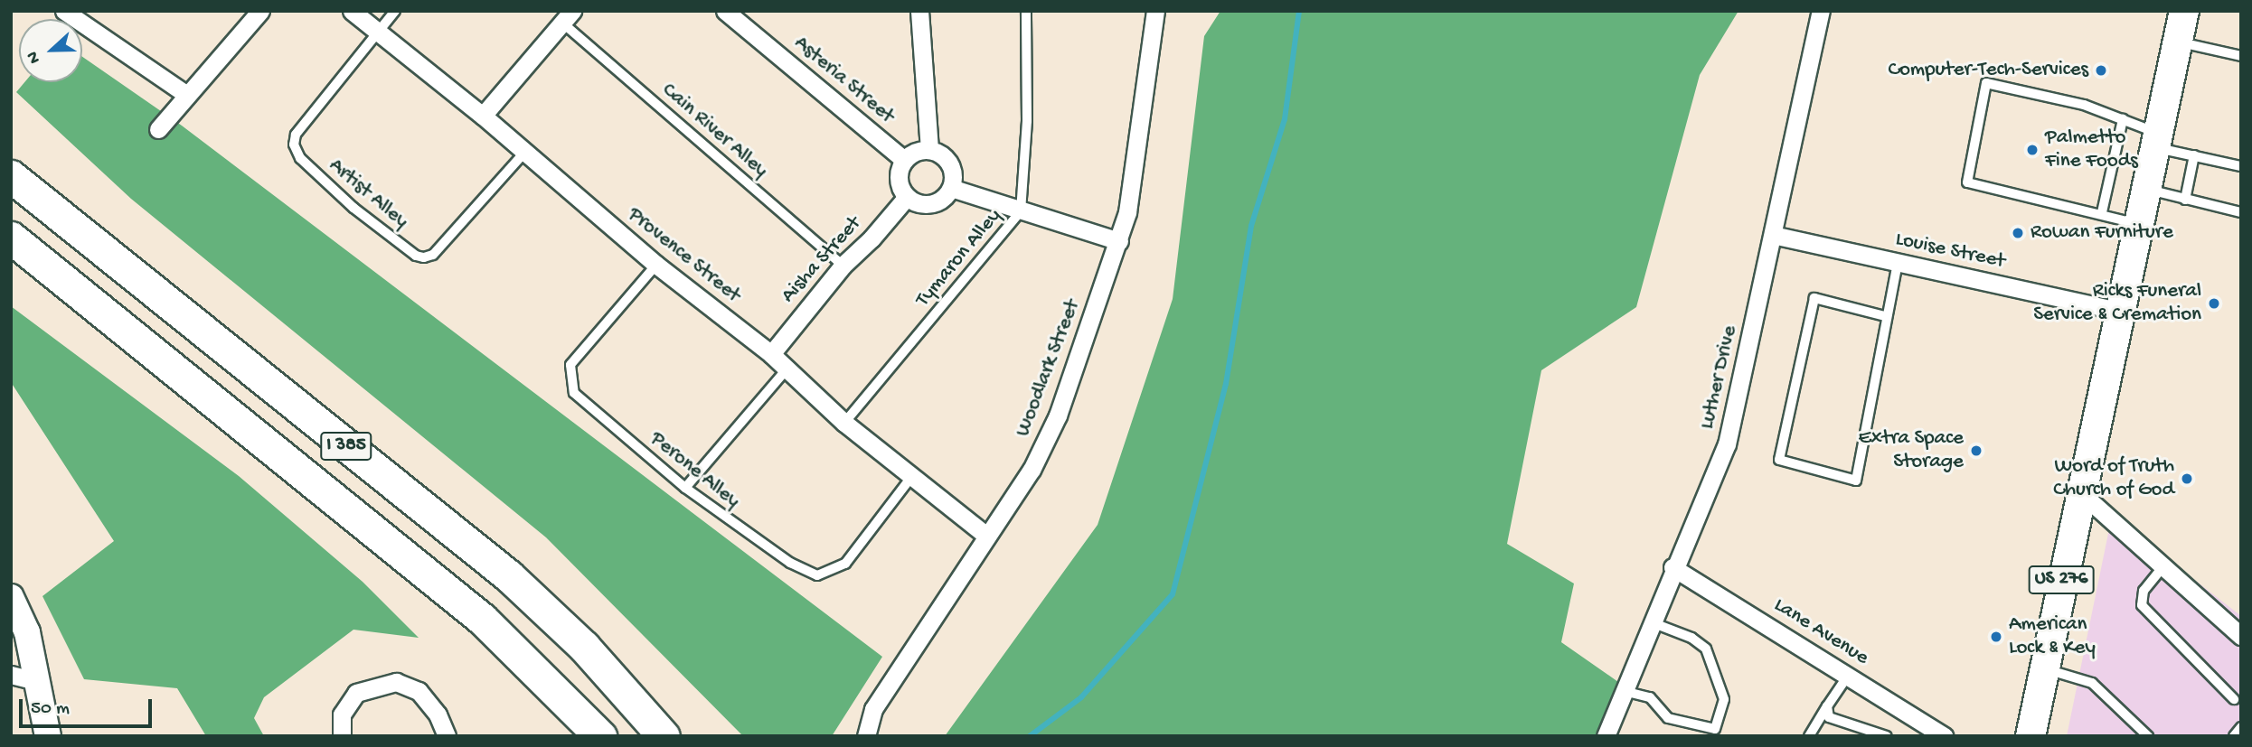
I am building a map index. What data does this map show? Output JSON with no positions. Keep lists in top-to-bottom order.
{
  "streets": {
    "highway": ["I 385"],
    "main road": ["US 276"],
    "street": [
      "Asteria Street",
      "Louise Street",
      "Provence Street",
      "Aisha Street",
      "Woodlark Street",
      "Luther Drive",
      "Lane Avenue"
    ],
    "lane": [
      "Cain River Alley",
      "Artist Alley",
      "Tymaron Alley",
      "Perone Alley"
    ]
  },
  "crossings": [
    ["Asteria Street", "Aisha Street"],
    ["Cain River Alley", "Aisha Street"],
    ["Artist Alley", "Provence Street"],
    ["Louise Street", "Luther Drive"],
    ["Louise Street", "US 276"],
    ["Provence Street", "Tymaron Alley"],
    ["Provence Street", "Aisha Street"],
    ["Provence Street", "Woodlark Street"],
    ["Provence Street", "Perone Alley"],
    ["Luther Drive", "Lane Avenue"]
  ],
  "places": [
    "Computer-Tech-Services",
    "Palmetto Fine Foods",
    "Rowan Furniture",
    "Ricks Funeral Service & Cremation",
    "Extra Space Storage",
    "Word of Truth Church of God",
    "American Lock & Key"
  ],
  "scale_bar": "50 m",
  "north": "left"
}
